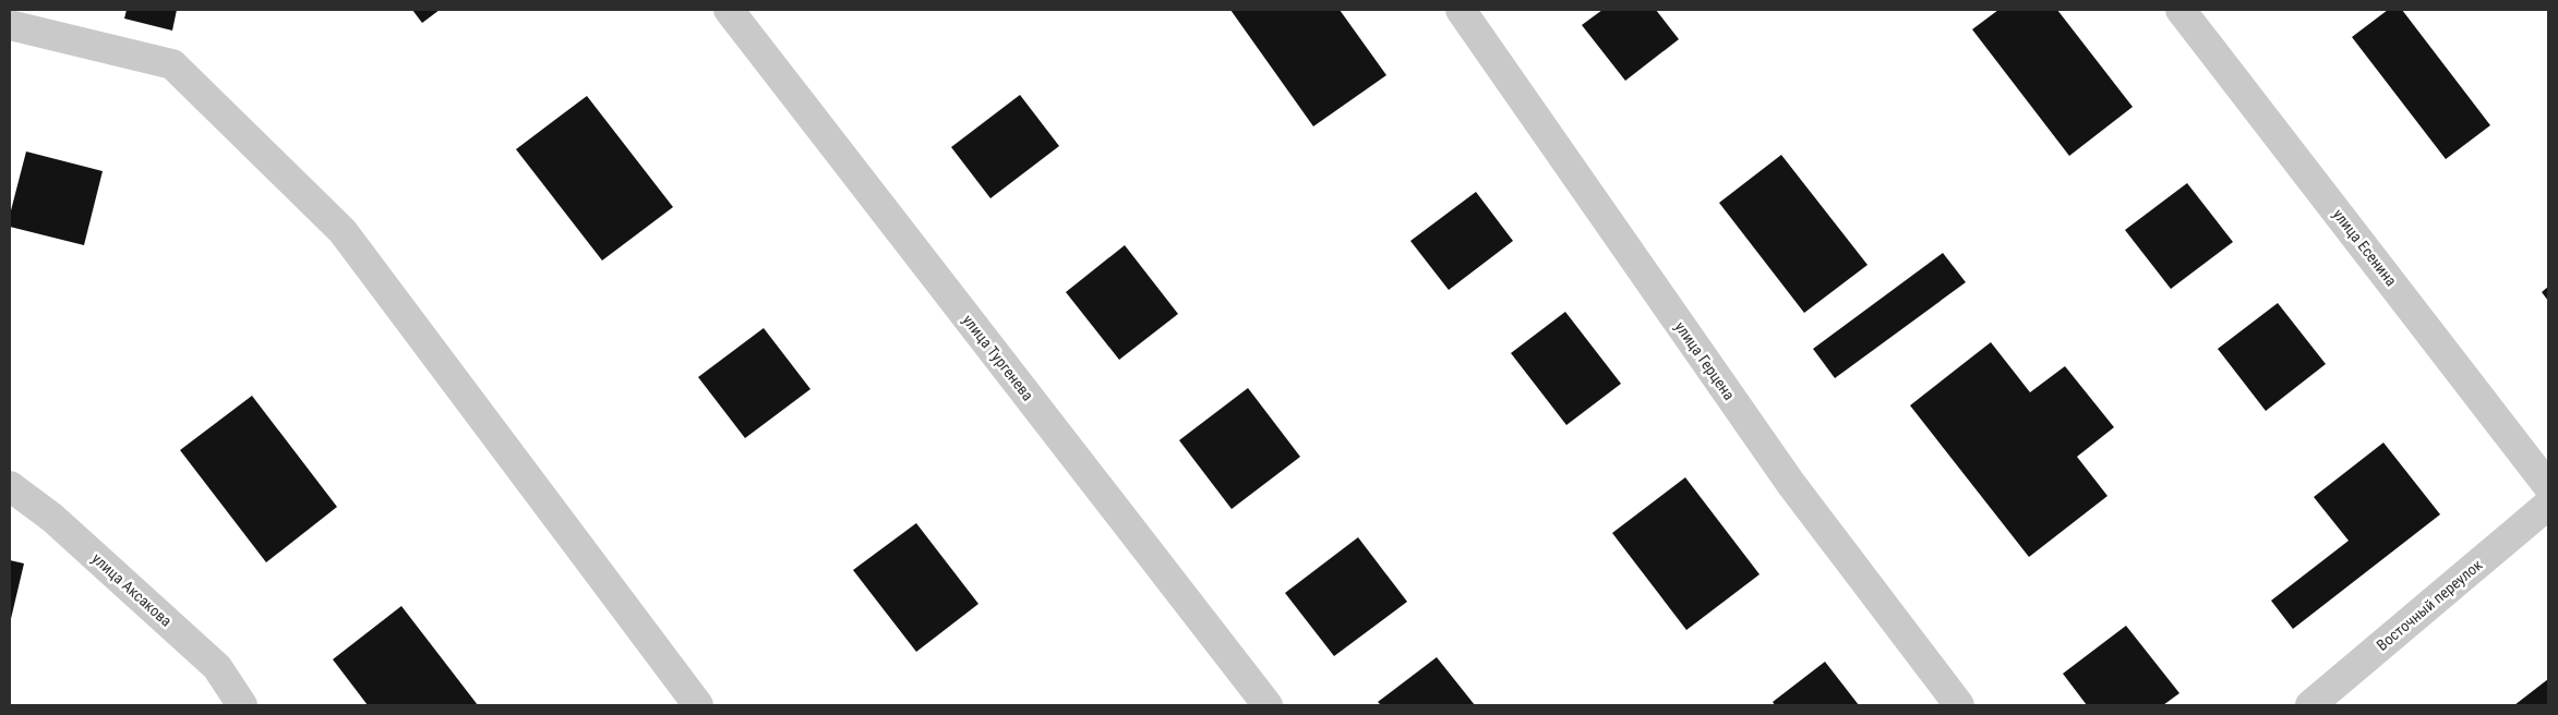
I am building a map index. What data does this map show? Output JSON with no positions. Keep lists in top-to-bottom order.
{
  "streets": {
    "street": [
      "улица Есенина",
      "улица Тургенева",
      "улица Герцена",
      "улица Аксакова",
      "Восточный переулок"
    ]
  }
}
